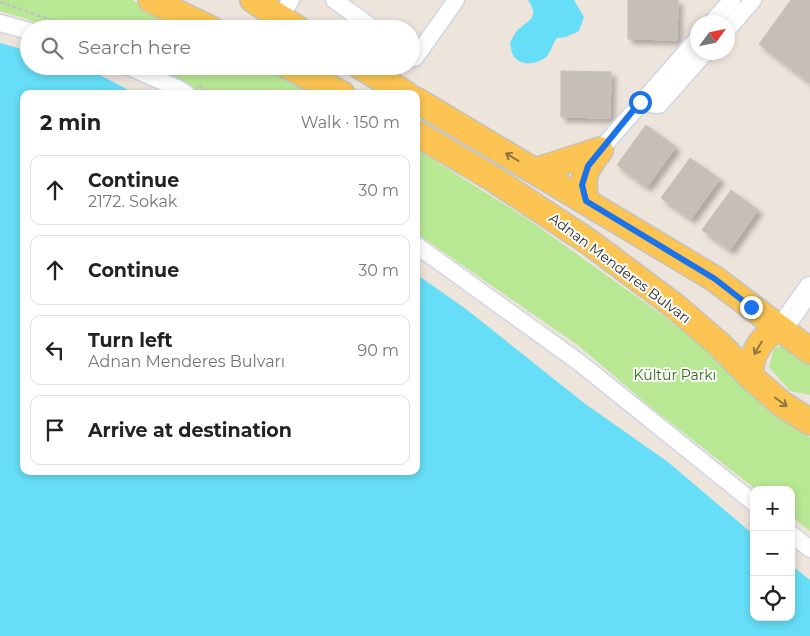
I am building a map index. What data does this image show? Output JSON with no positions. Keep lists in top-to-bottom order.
{
  "streets": {
    "main road": ["Adnan Menderes Bulvarı"]
  },
  "parks": ["Kültür Parkı"],
  "north": "top right",
  "page": {
    "search": "Search here",
    "heading": ["2 min", "Walk · 150 m"],
    "list": [
      ["Continue", "2172. Sokak", "30 m"],
      ["Continue", "30 m"],
      ["Turn left", "Adnan Menderes Bulvarı", "90 m"],
      "Arrive at destination"
    ],
    "map_buttons": ["+", "−"]
  }
}
